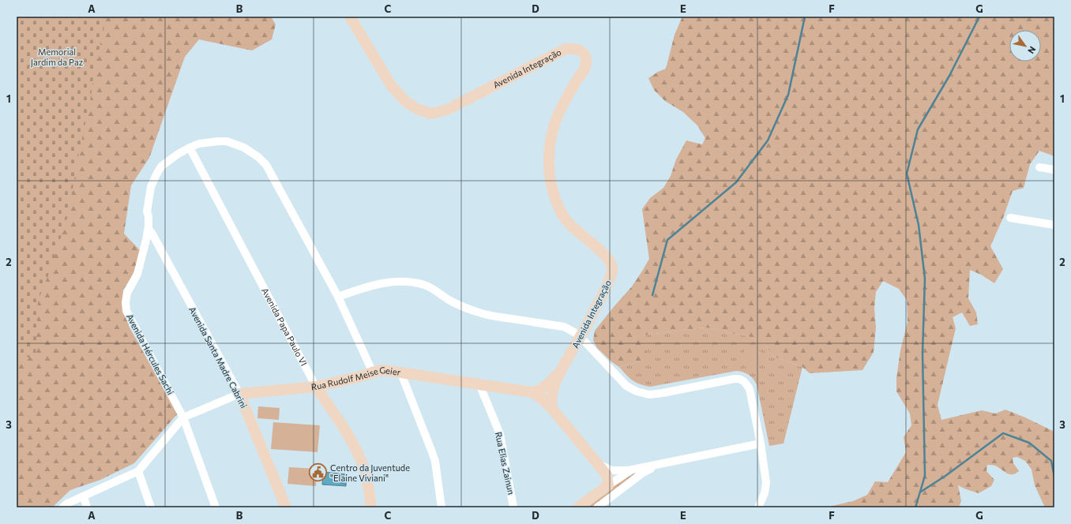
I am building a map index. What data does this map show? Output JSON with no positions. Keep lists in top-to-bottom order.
{
  "streets": {
    "main road": [
      "Avenida Integração",
      "Avenida Papa Paulo VI",
      "Avenida Santa Madre Cabrini",
      "Rua Rudolf Meise Geier"
    ],
    "street": ["Avenida Hércules Sachi", "Rua Elias Zainun"]
  },
  "crossings": [
    ["Avenida Integração", "Rua Rudolf Meise Geier"],
    ["Avenida Papa Paulo VI", "Avenida Hércules Sachi"],
    ["Avenida Papa Paulo VI", "Rua Rudolf Meise Geier"],
    ["Avenida Hércules Sachi", "Avenida Santa Madre Cabrini"],
    ["Avenida Hércules Sachi", "Rua Rudolf Meise Geier"],
    ["Avenida Santa Madre Cabrini", "Rua Rudolf Meise Geier"],
    ["Rua Rudolf Meise Geier", "Rua Elias Zainun"]
  ],
  "parks": ["Memorial Jardim da Paz"],
  "places": {
    "public building": ["Centro da Juventude \"Elaine Viviani\""]
  },
  "north": "bottom right",
  "grid": {
    "columns": [
      "A",
      "B",
      "C",
      "D",
      "E",
      "F",
      "G"
    ],
    "rows": ["1", "2", "3"]
  }
}
